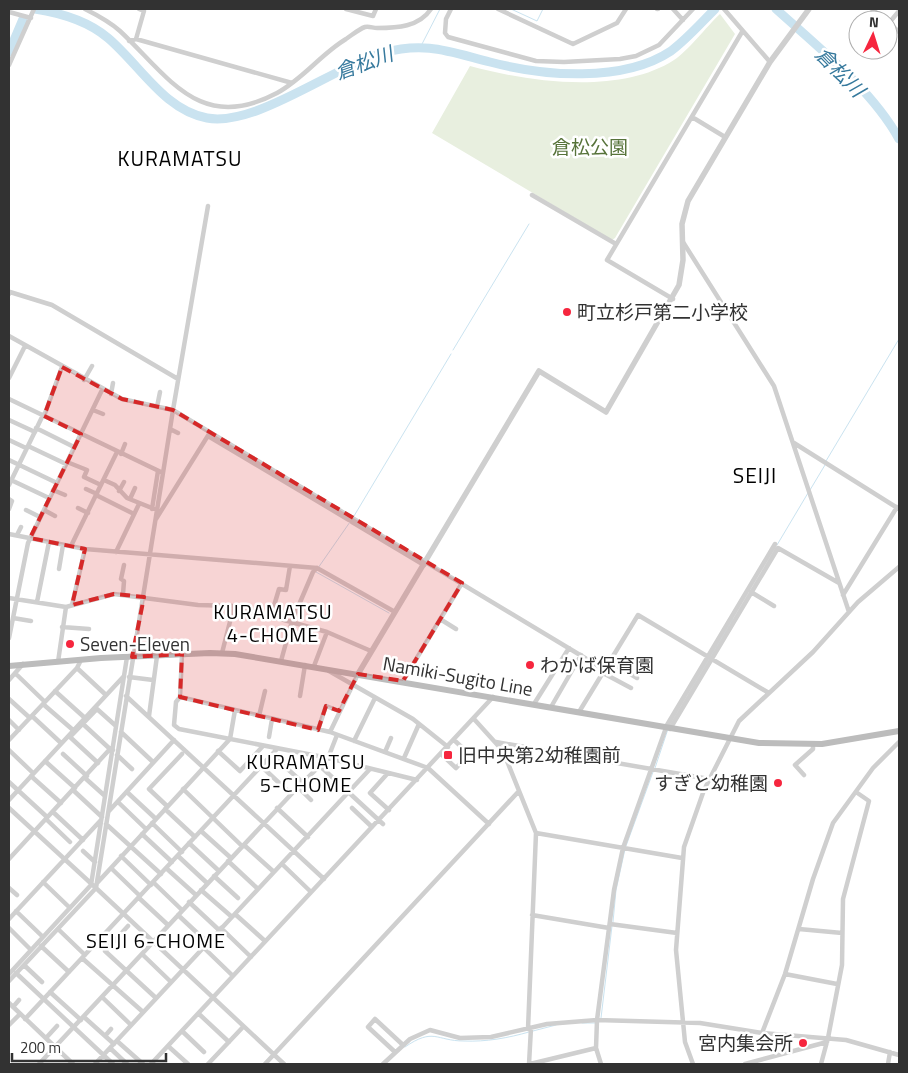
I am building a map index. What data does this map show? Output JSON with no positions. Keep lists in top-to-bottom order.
{
  "streets": {
    "main road": ["Namiki-Sugito Line"]
  },
  "districts": [
    "KURAMATSU",
    "SEIJI",
    "KURAMATSU 4-CHOME",
    "KURAMATSU 5-CHOME",
    "SEIJI 6-CHOME"
  ],
  "water": ["倉松川"],
  "parks": ["倉松公園"],
  "places": {
    "other": [
      "町立杉戸第二小学校",
      "Seven-Eleven",
      "わかば保育園",
      "すぎと幼稚園",
      "宮内集会所"
    ],
    "transit": ["旧中央第2幼稚園前"]
  },
  "scale_bar": "200 m",
  "north": "top"
}
